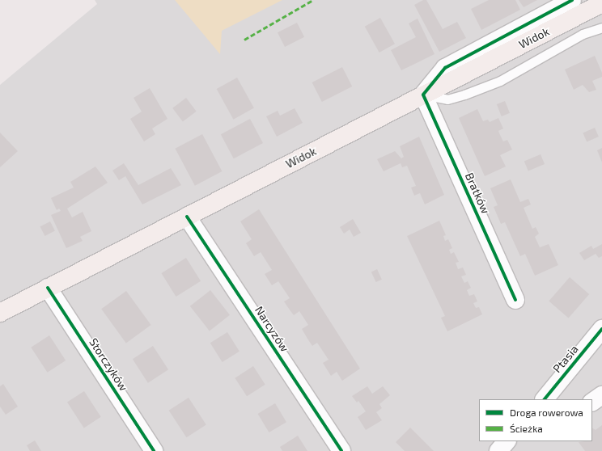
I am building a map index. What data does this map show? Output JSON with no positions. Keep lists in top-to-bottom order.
{
  "streets": {
    "main road": ["Widok"],
    "street": [
      "Bratków",
      "Narcyzów",
      "Ptasia",
      "Storczyków"
    ]
  },
  "crossings": [
    ["Widok", "Bratków"],
    ["Widok", "Narcyzów"],
    ["Widok", "Storczyków"]
  ],
  "legend": ["Droga rowerowa", "Ścieżka"]
}
